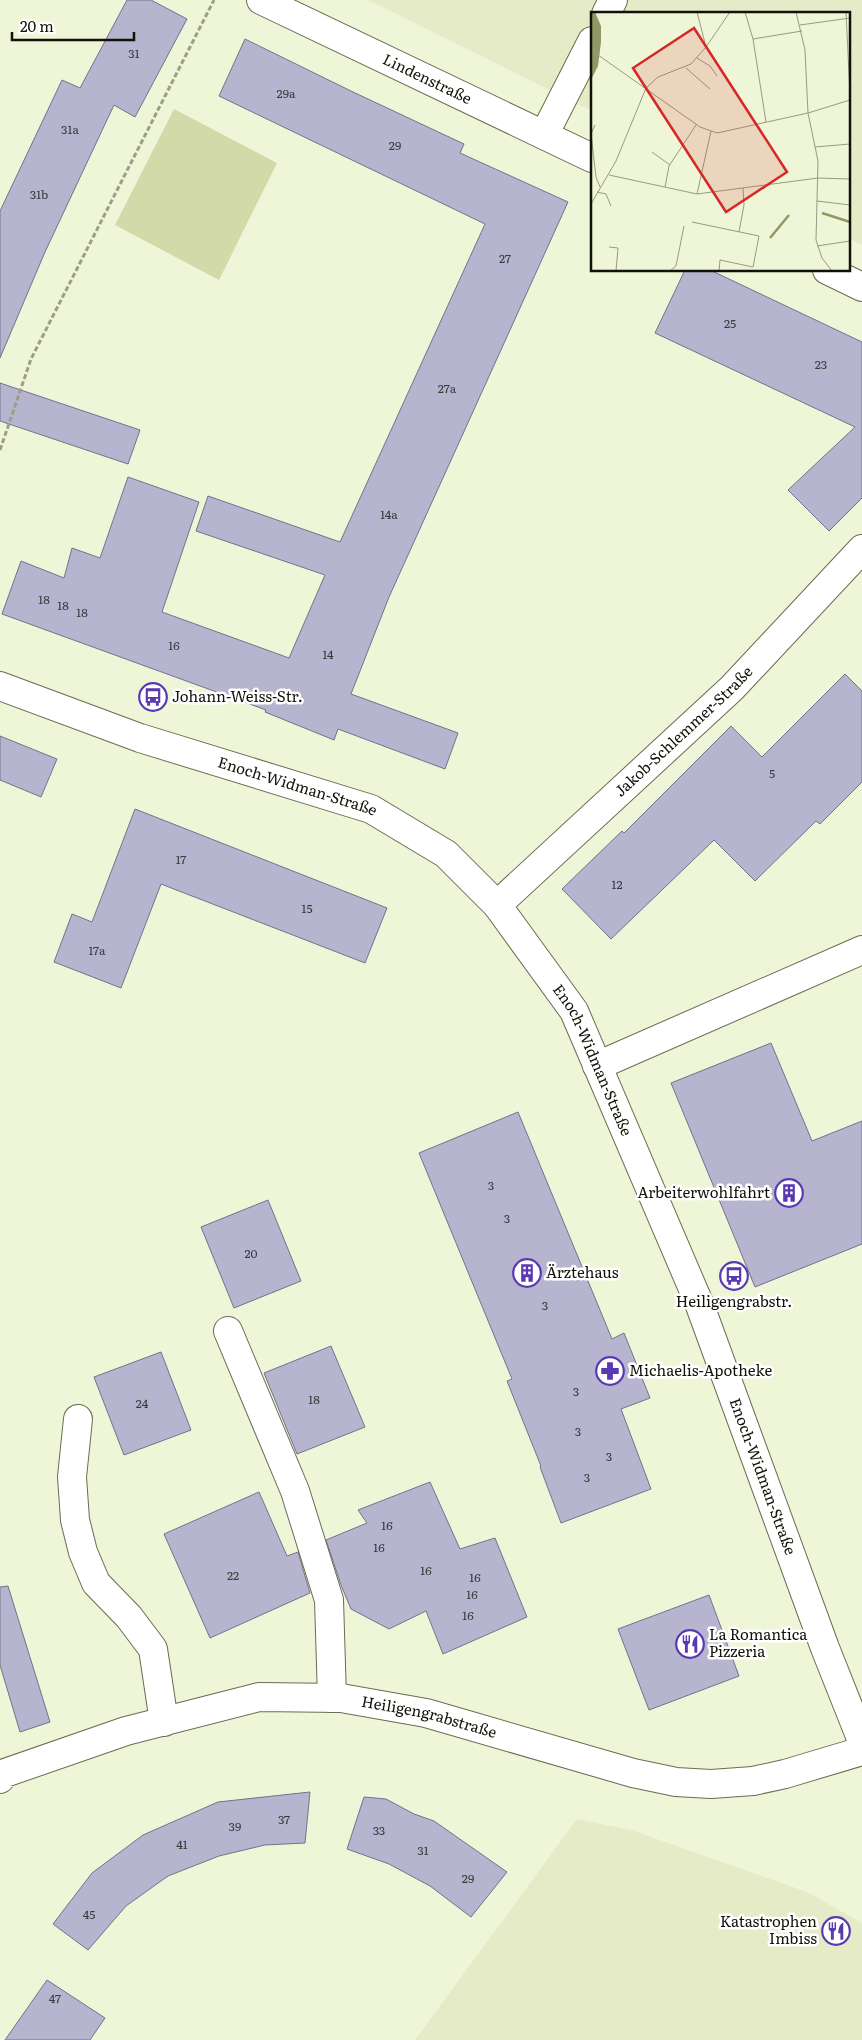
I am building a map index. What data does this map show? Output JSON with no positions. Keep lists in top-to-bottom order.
{
  "streets": {
    "street": [
      "Lindenstraße",
      "Jakob-Schlemmer-Straße",
      "Enoch-Widman-Straße",
      "Heiligengrabstraße"
    ]
  },
  "crossings": [
    ["Jakob-Schlemmer-Straße", "Enoch-Widman-Straße"]
  ],
  "places": {
    "bus stop": ["Johann-Weiss-Str.", "Heiligengrabstr."],
    "building": ["Arbeiterwohlfahrt", "Ärztehaus"],
    "pharmacy": ["Michaelis-Apotheke"],
    "restaurant": ["La Romantica Pizzeria", "Katastrophen Imbiss"]
  },
  "house_numbers": [
    "31",
    "29a",
    "31a",
    "29",
    "31b",
    "27",
    "25",
    "23",
    "27a",
    "14a",
    "18",
    "18",
    "18",
    "16",
    "14",
    "5",
    "17",
    "12",
    "15",
    "17a",
    "3",
    "3",
    "20",
    "3",
    "3",
    "18",
    "24",
    "3",
    "3",
    "3",
    "16",
    "16",
    "16",
    "22",
    "16",
    "16",
    "16",
    "37",
    "39",
    "33",
    "41",
    "31",
    "29",
    "45",
    "47"
  ],
  "scale_bar": "20 m"
}
